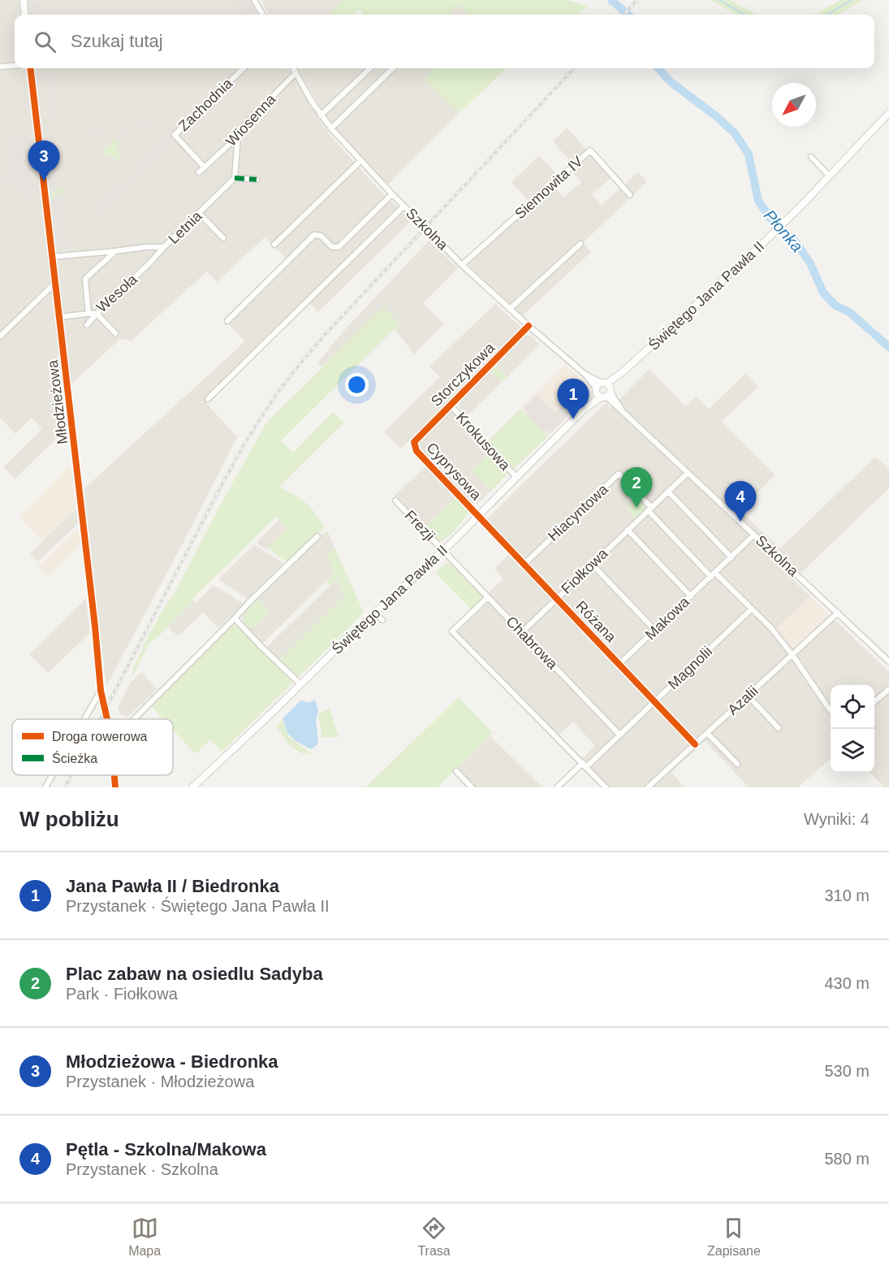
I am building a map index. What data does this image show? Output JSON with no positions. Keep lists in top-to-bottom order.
{
  "streets": {
    "street": [
      "Zachodnia",
      "Wiosenna",
      "Siemowita IV",
      "Letnia",
      "Szkolna",
      "Wesoła",
      "Świętego Jana Pawła II",
      "Storczykowa",
      "Młodzieżowa",
      "Krokusowa",
      "Cyprysowa",
      "Hiacyntowa",
      "Frezji",
      "Fiołkowa",
      "Makowa",
      "Różana",
      "Chabrowa",
      "Magnolii",
      "Azalii"
    ]
  },
  "crossings": [
    ["Zachodnia", "Wiosenna"],
    ["Wiosenna", "Szkolna"],
    ["Siemowita IV", "Szkolna"],
    ["Letnia", "Wesoła"],
    ["Letnia", "Młodzieżowa"],
    ["Szkolna", "Świętego Jana Pawła II"],
    ["Szkolna", "Storczykowa"],
    ["Szkolna", "Fiołkowa"],
    ["Szkolna", "Makowa"],
    ["Szkolna", "Azalii"],
    ["Wesoła", "Młodzieżowa"],
    ["Świętego Jana Pawła II", "Krokusowa"],
    ["Świętego Jana Pawła II", "Cyprysowa"],
    ["Świętego Jana Pawła II", "Frezji"],
    ["Świętego Jana Pawła II", "Różana"],
    ["Świętego Jana Pawła II", "Chabrowa"],
    ["Storczykowa", "Krokusowa"],
    ["Storczykowa", "Cyprysowa"],
    ["Cyprysowa", "Różana"],
    ["Hiacyntowa", "Fiołkowa"],
    ["Hiacyntowa", "Różana"],
    ["Frezji", "Chabrowa"],
    ["Fiołkowa", "Różana"],
    ["Fiołkowa", "Chabrowa"],
    ["Makowa", "Różana"],
    ["Różana", "Magnolii"],
    ["Różana", "Azalii"],
    ["Chabrowa", "Magnolii"]
  ],
  "water": ["Płonka"],
  "legend": ["Droga rowerowa", "Ścieżka"],
  "north": "bottom left",
  "page": {
    "search": "Szukaj tutaj",
    "pins": [
      "3",
      "1",
      "2",
      "4"
    ],
    "heading": ["W pobliżu", "Wyniki: 4"],
    "list": [
      {
        "mark": "1",
        "name": "Jana Pawła II / Biedronka",
        "note": "Przystanek · Świętego Jana Pawła II",
        "value": "310 m"
      },
      {
        "mark": "2",
        "name": "Plac zabaw na osiedlu Sadyba",
        "note": "Park · Fiołkowa",
        "value": "430 m"
      },
      {
        "mark": "3",
        "name": "Młodzieżowa - Biedronka",
        "note": "Przystanek · Młodzieżowa",
        "value": "530 m"
      },
      {
        "mark": "4",
        "name": "Pętla - Szkolna/Makowa",
        "note": "Przystanek · Szkolna",
        "value": "580 m"
      }
    ],
    "nav": ["Mapa", "Trasa", "Zapisane"]
  }
}
